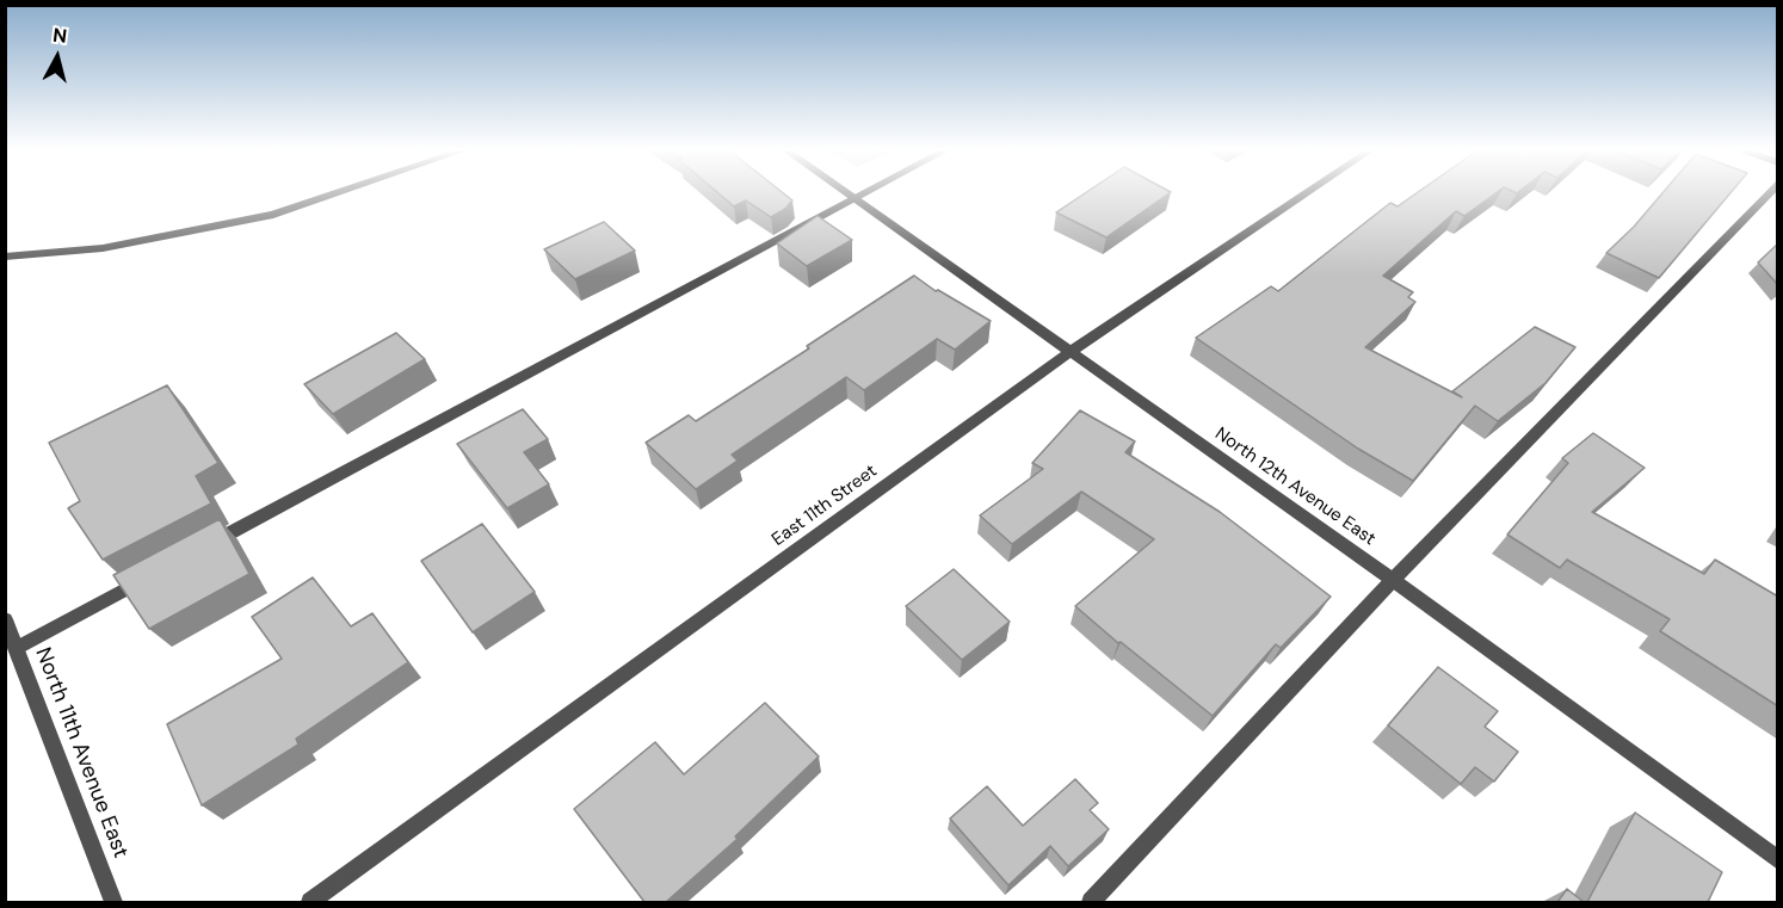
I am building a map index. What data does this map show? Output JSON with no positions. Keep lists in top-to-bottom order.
{
  "streets": {
    "street": ["North 12th Avenue East", "East 11th Street", "North 11th Avenue East"]
  },
  "crossings": [
    ["North 12th Avenue East", "East 11th Street"]
  ],
  "north": "top"
}
